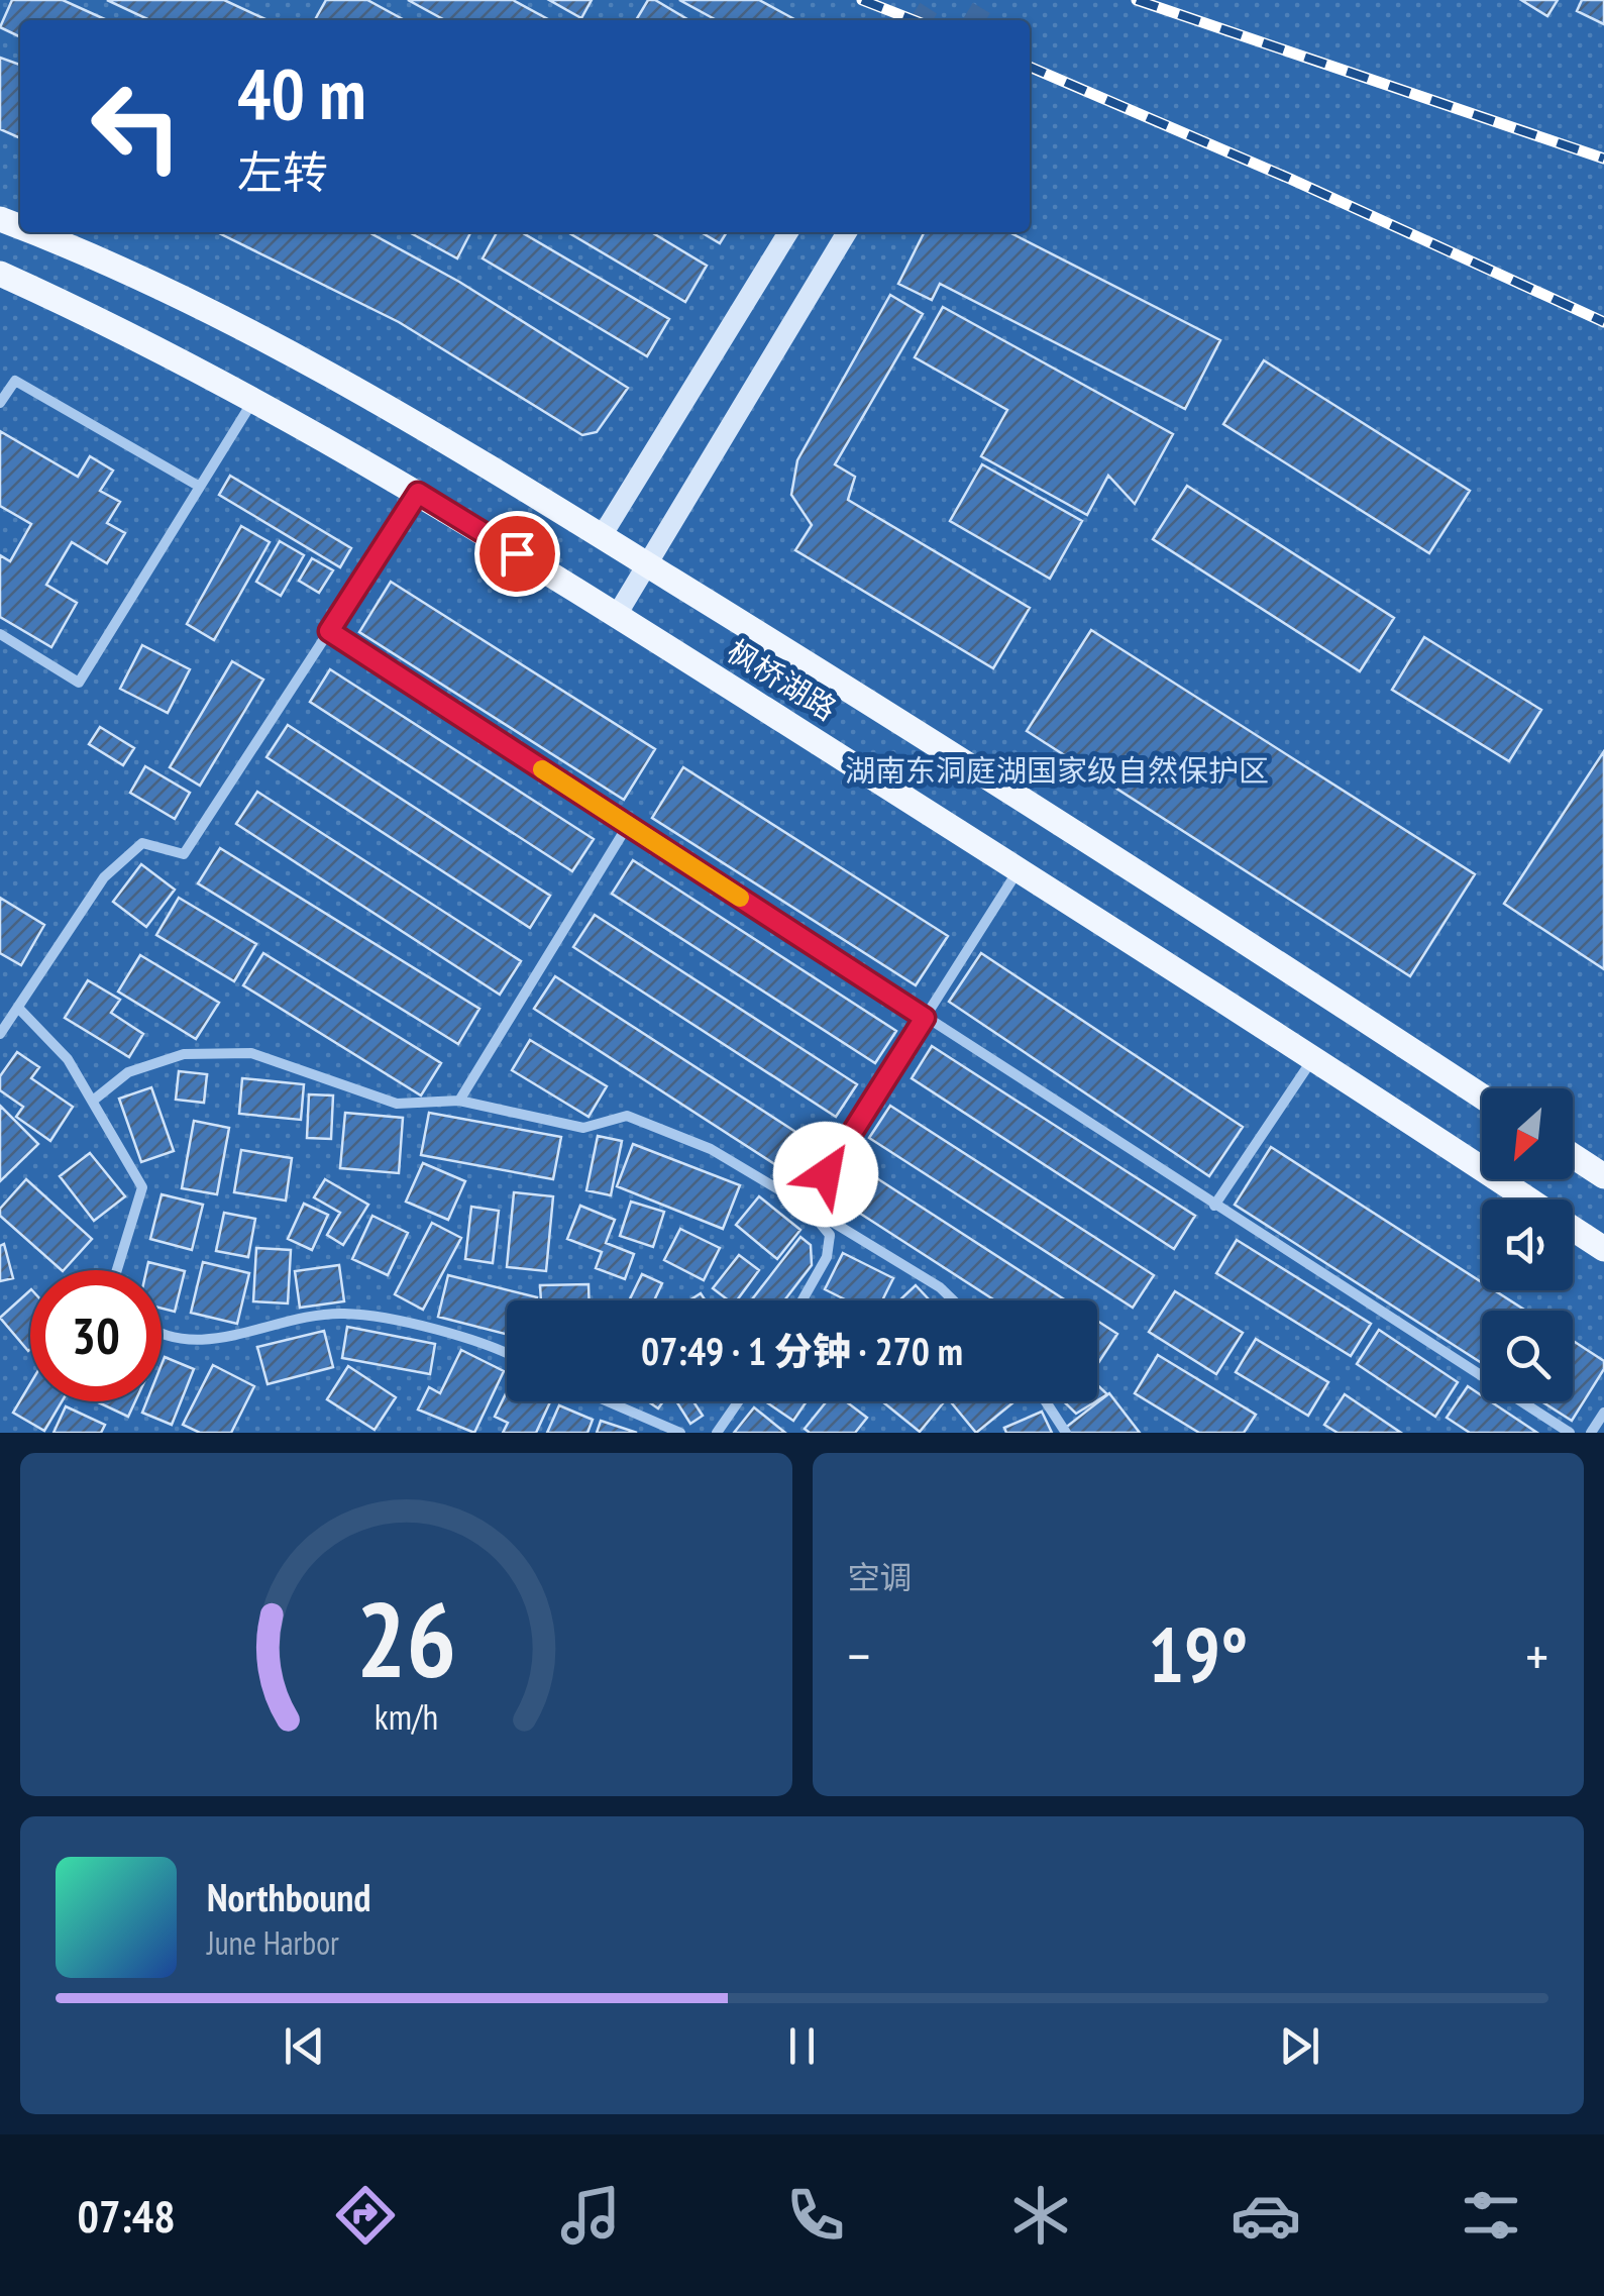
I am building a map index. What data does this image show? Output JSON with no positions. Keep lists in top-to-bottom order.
{
  "streets": {
    "main road": ["枫桥湖路"]
  },
  "parks": ["湖南东洞庭湖国家级自然保护区"],
  "north": "bottom left",
  "page": {
    "turn": ["40 m", "左转"],
    "limit": "30",
    "trip": "07:49 · 1 分钟 · 270 m",
    "tile": "空调",
    "heat": ["−", "19°", "+"],
    "song": ["Northbound", "June Harbor"],
    "tabs": "07:48",
    "gauge": ["26", "km/h"]
  }
}
